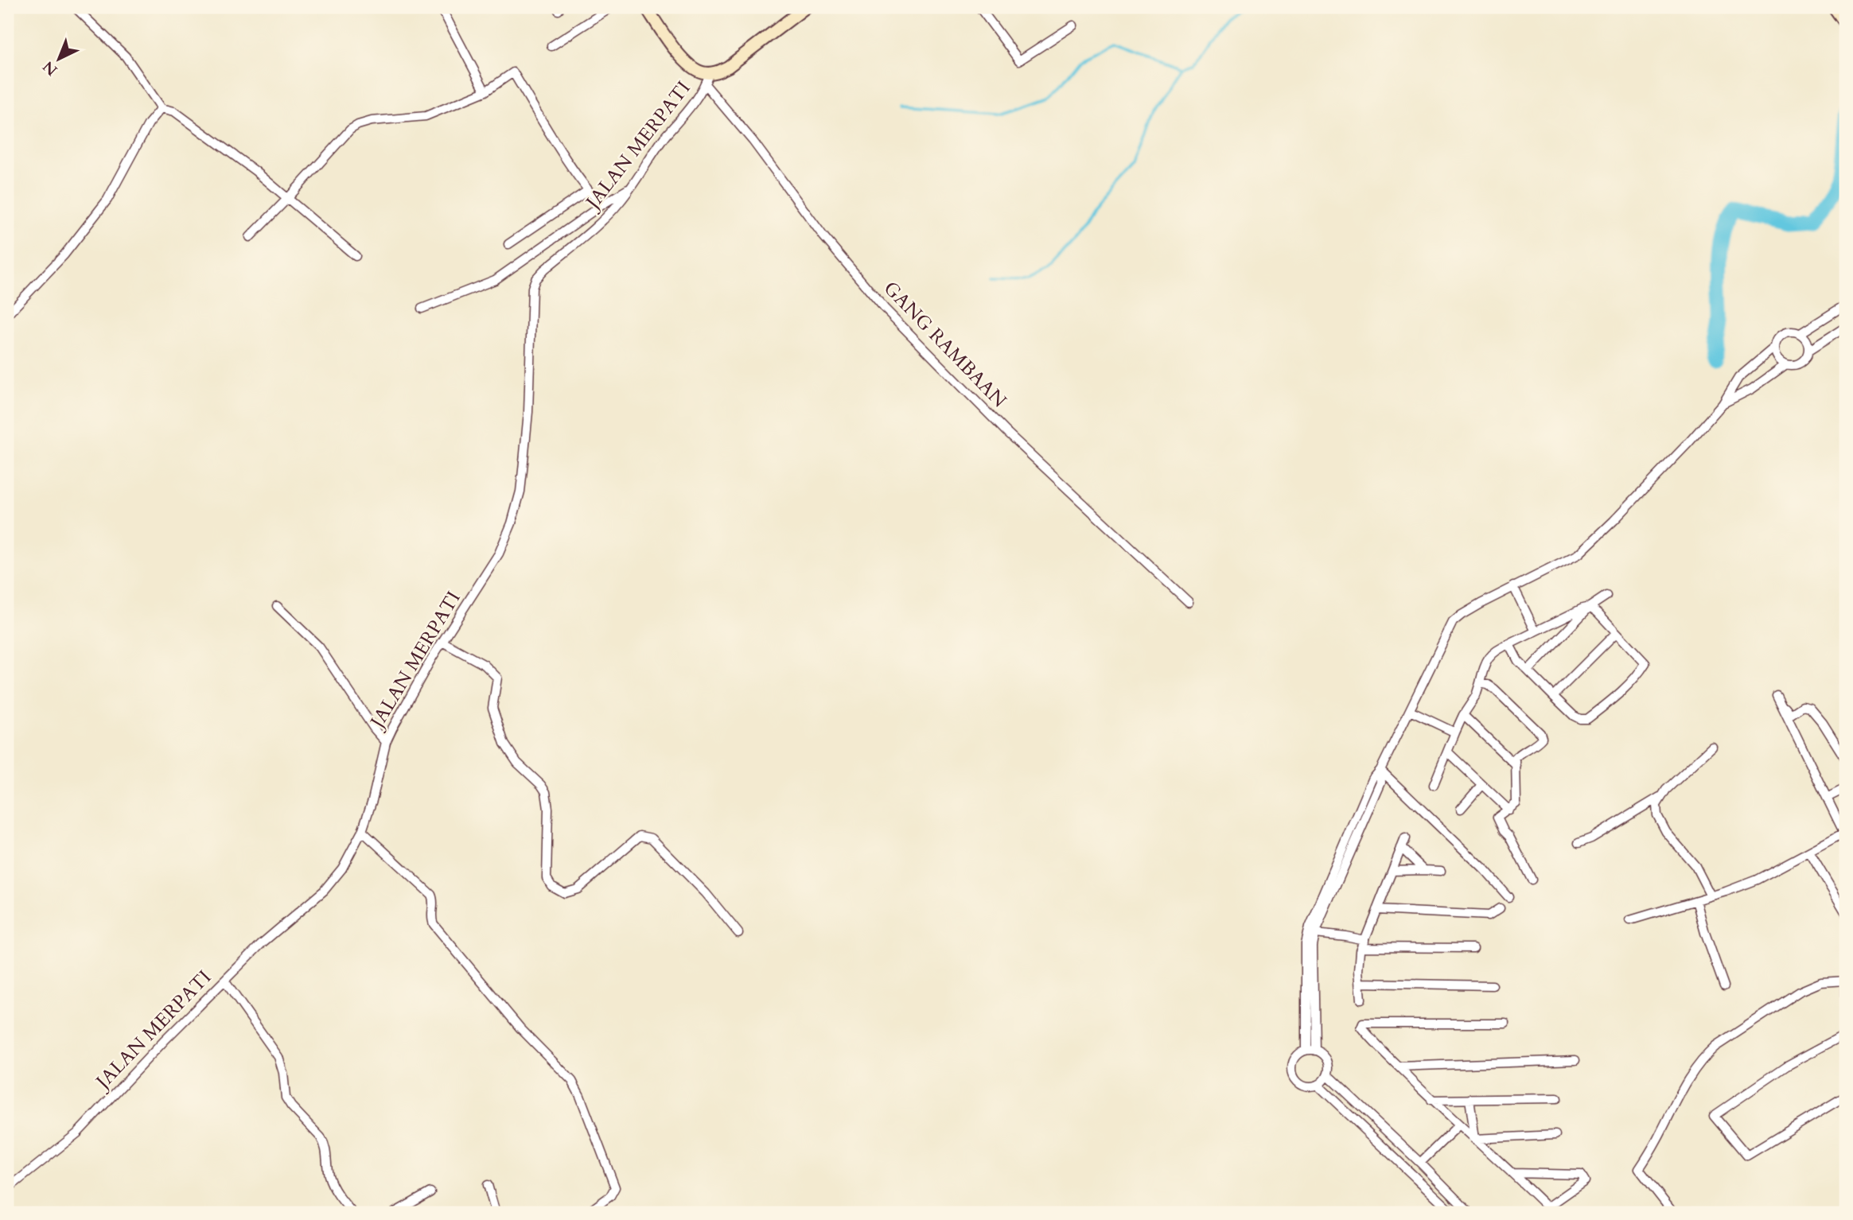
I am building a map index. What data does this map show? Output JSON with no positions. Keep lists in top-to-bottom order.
{
  "streets": {
    "street": ["JALAN MERPATI", "GANG RAMBAAN"]
  },
  "crossings": [
    ["JALAN MERPATI", "GANG RAMBAAN"]
  ],
  "north": "bottom left"
}
